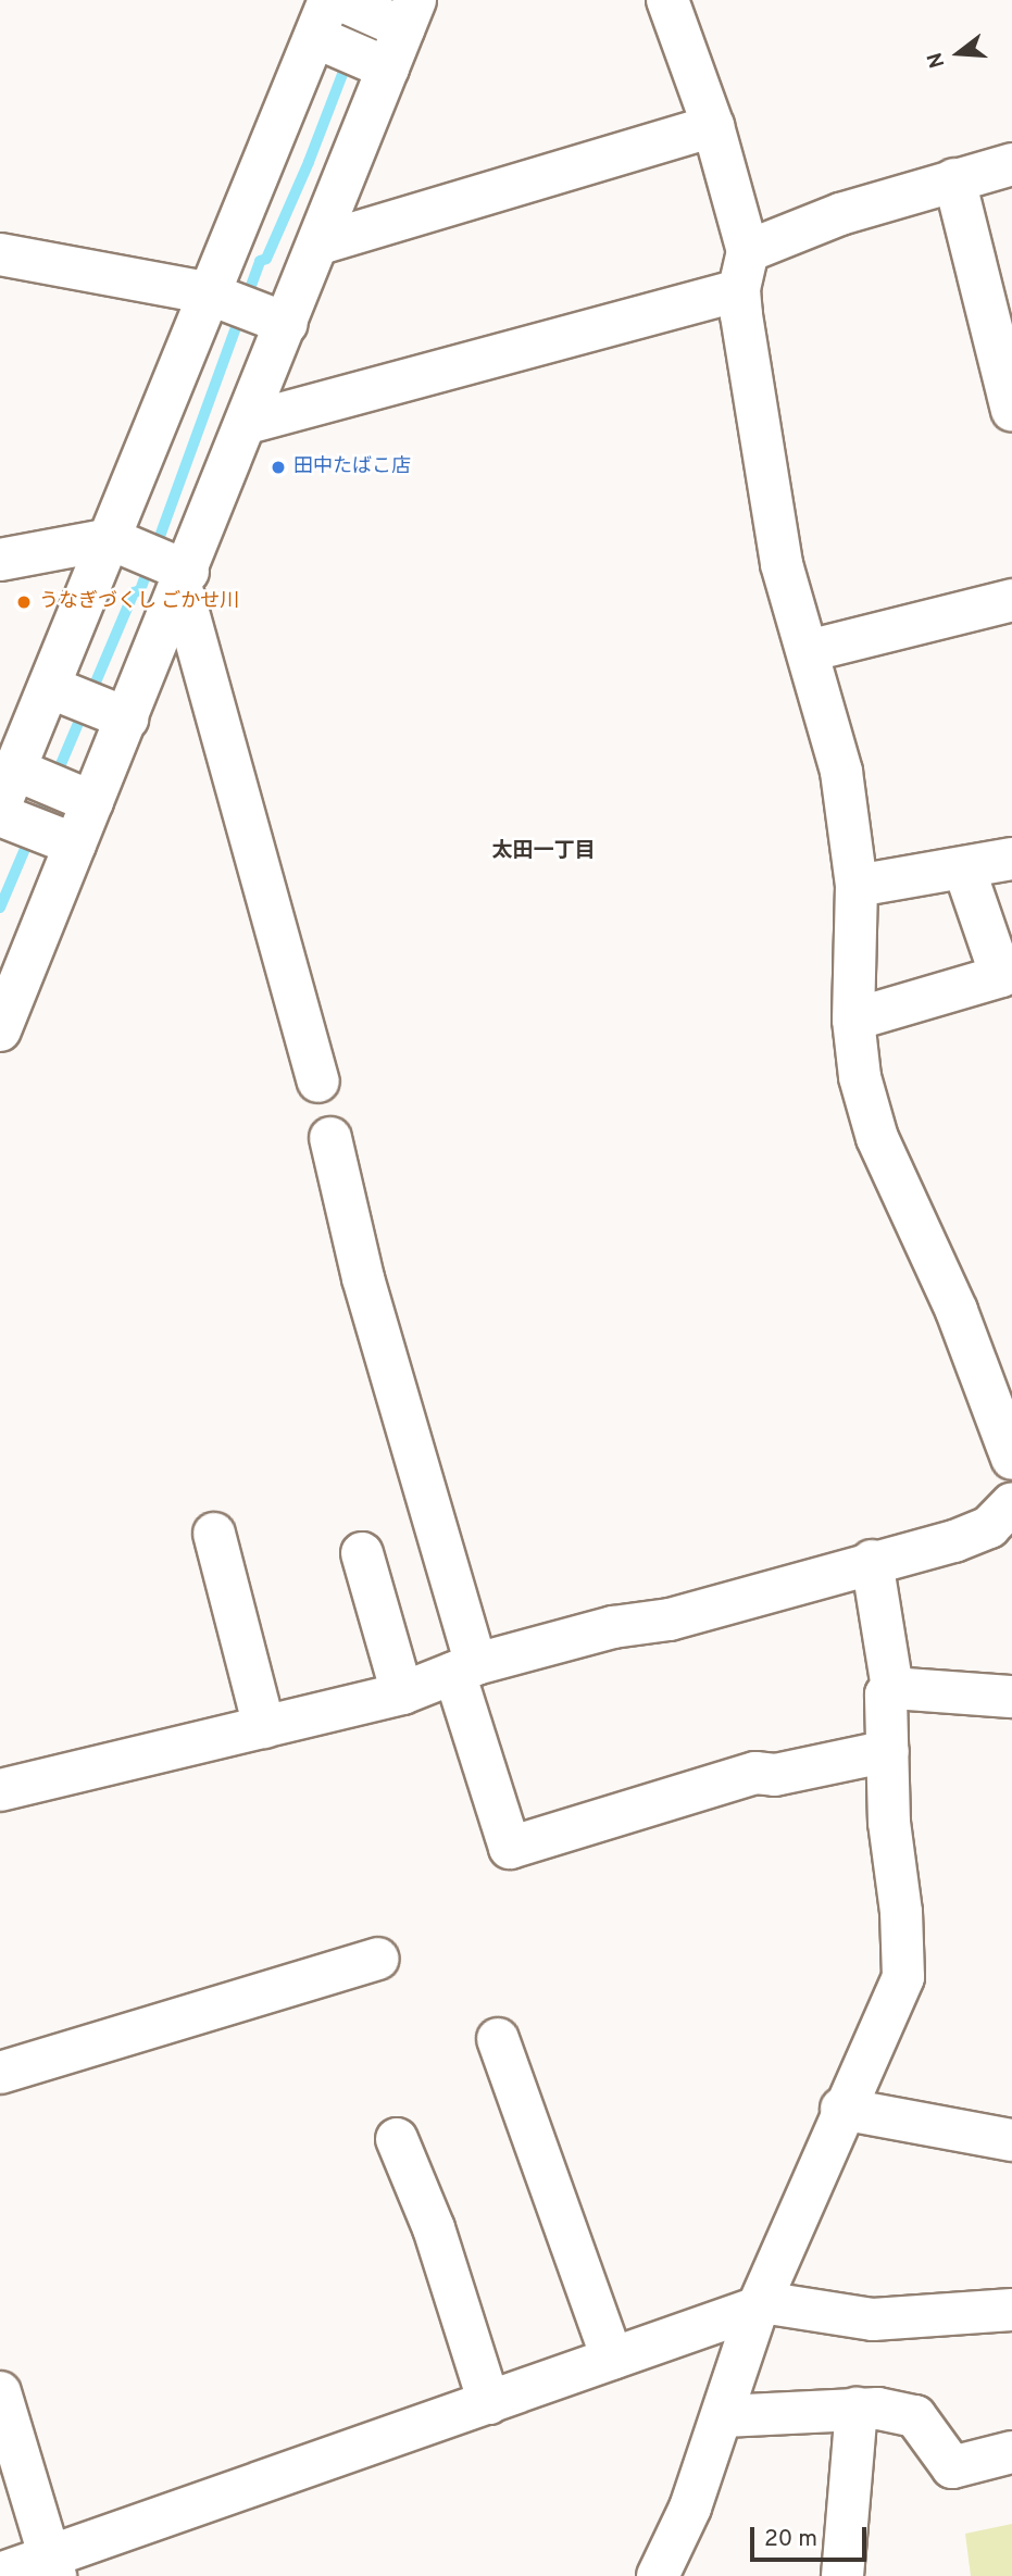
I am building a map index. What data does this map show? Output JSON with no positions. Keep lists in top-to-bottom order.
{
  "districts": ["太田一丁目"],
  "places": ["田中たばこ店", "うなぎづくし ごかせ川"],
  "scale_bar": "20 m",
  "north": "left"
}
